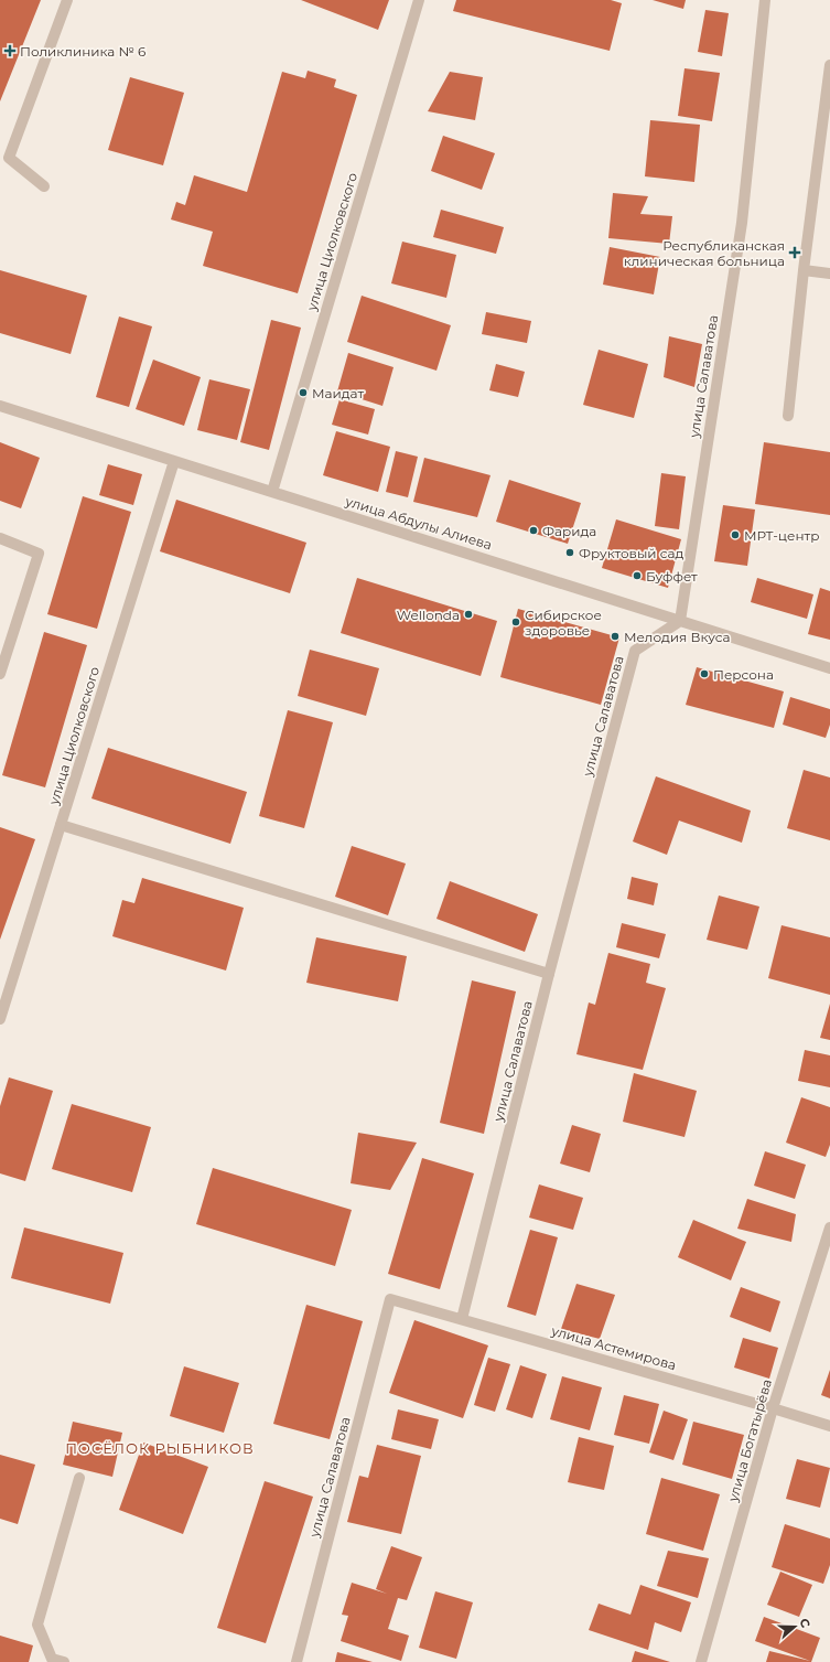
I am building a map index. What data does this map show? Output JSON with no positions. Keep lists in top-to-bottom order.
{
  "streets": {
    "street": [
      "улица Циолковского",
      "улица Салаватова",
      "улица Абдулы Алиева",
      "улица Астемирова",
      "улица Богатырёва"
    ]
  },
  "crossings": [
    ["улица Циолковского", "улица Абдулы Алиева"],
    ["улица Салаватова", "улица Абдулы Алиева"],
    ["улица Салаватова", "улица Астемирова"],
    ["улица Астемирова", "улица Богатырёва"]
  ],
  "districts": ["ПОСЁЛОК РЫБНИКОВ"],
  "places": {
    "health": ["Поликлиника № 6", "Республиканская клиническая больница"],
    "other": [
      "Маидат",
      "Фарида",
      "МРТ-центр",
      "Фруктовый сад",
      "Буффет",
      "Wellonda",
      "Сибирское здоровье",
      "Мелодия Вкуса",
      "Персона"
    ]
  },
  "north": "right"
}
